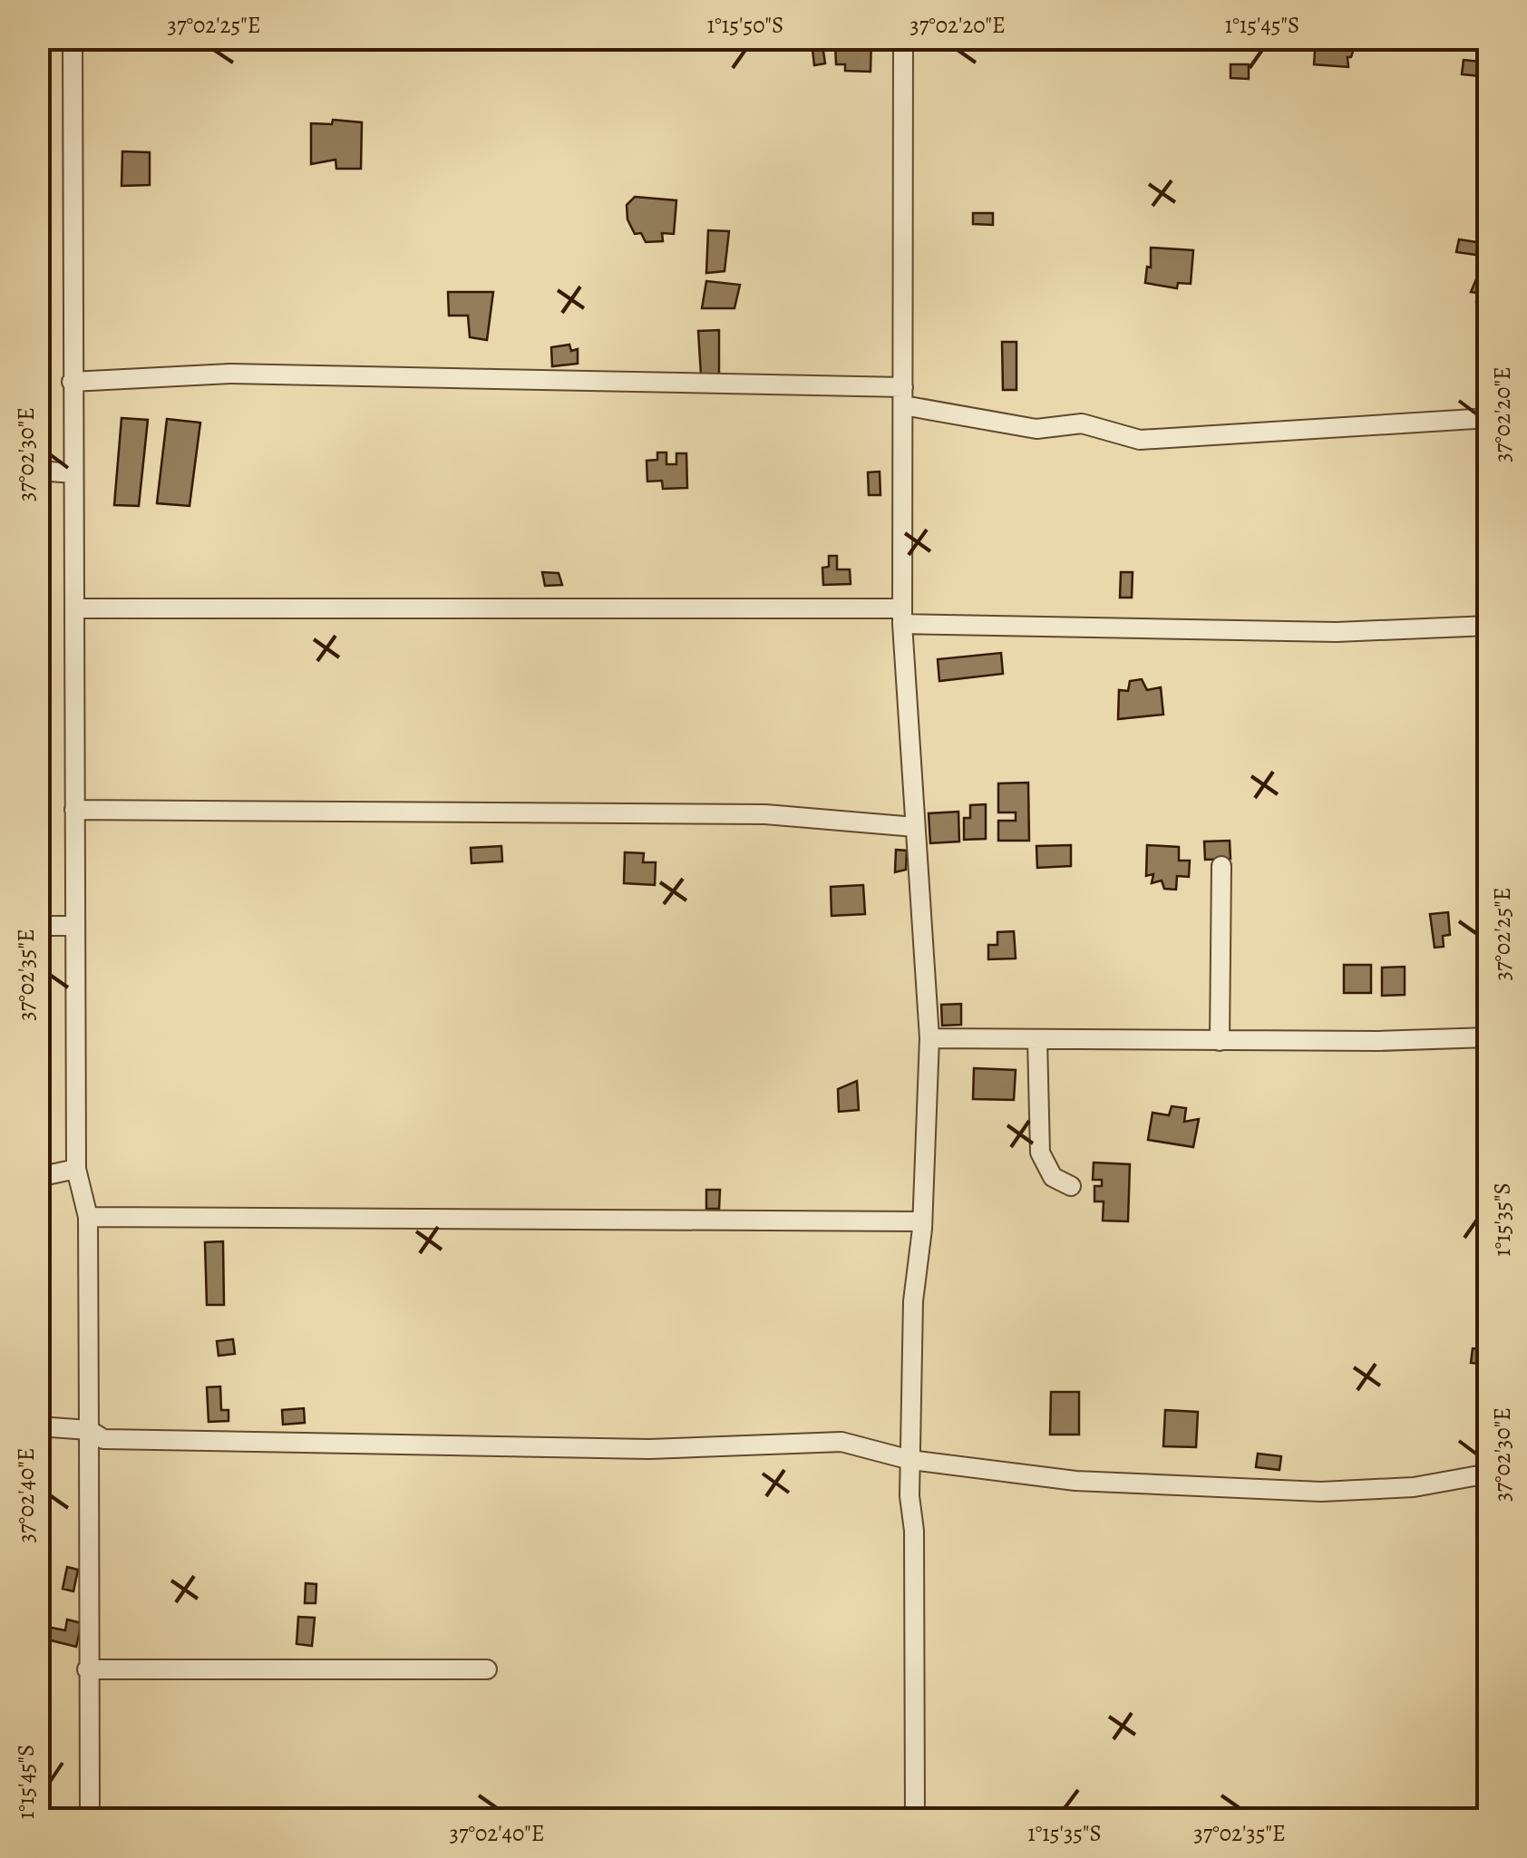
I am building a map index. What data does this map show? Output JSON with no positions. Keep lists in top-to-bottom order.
{
  "coordinates": [
    "37°02'25\"E",
    "1°15'50\"S",
    "37°02'20\"E",
    "1°15'45\"S",
    "37°02'30\"E",
    "37°02'35\"E",
    "1°15'35\"S",
    "37°02'40\"E"
  ]
}
